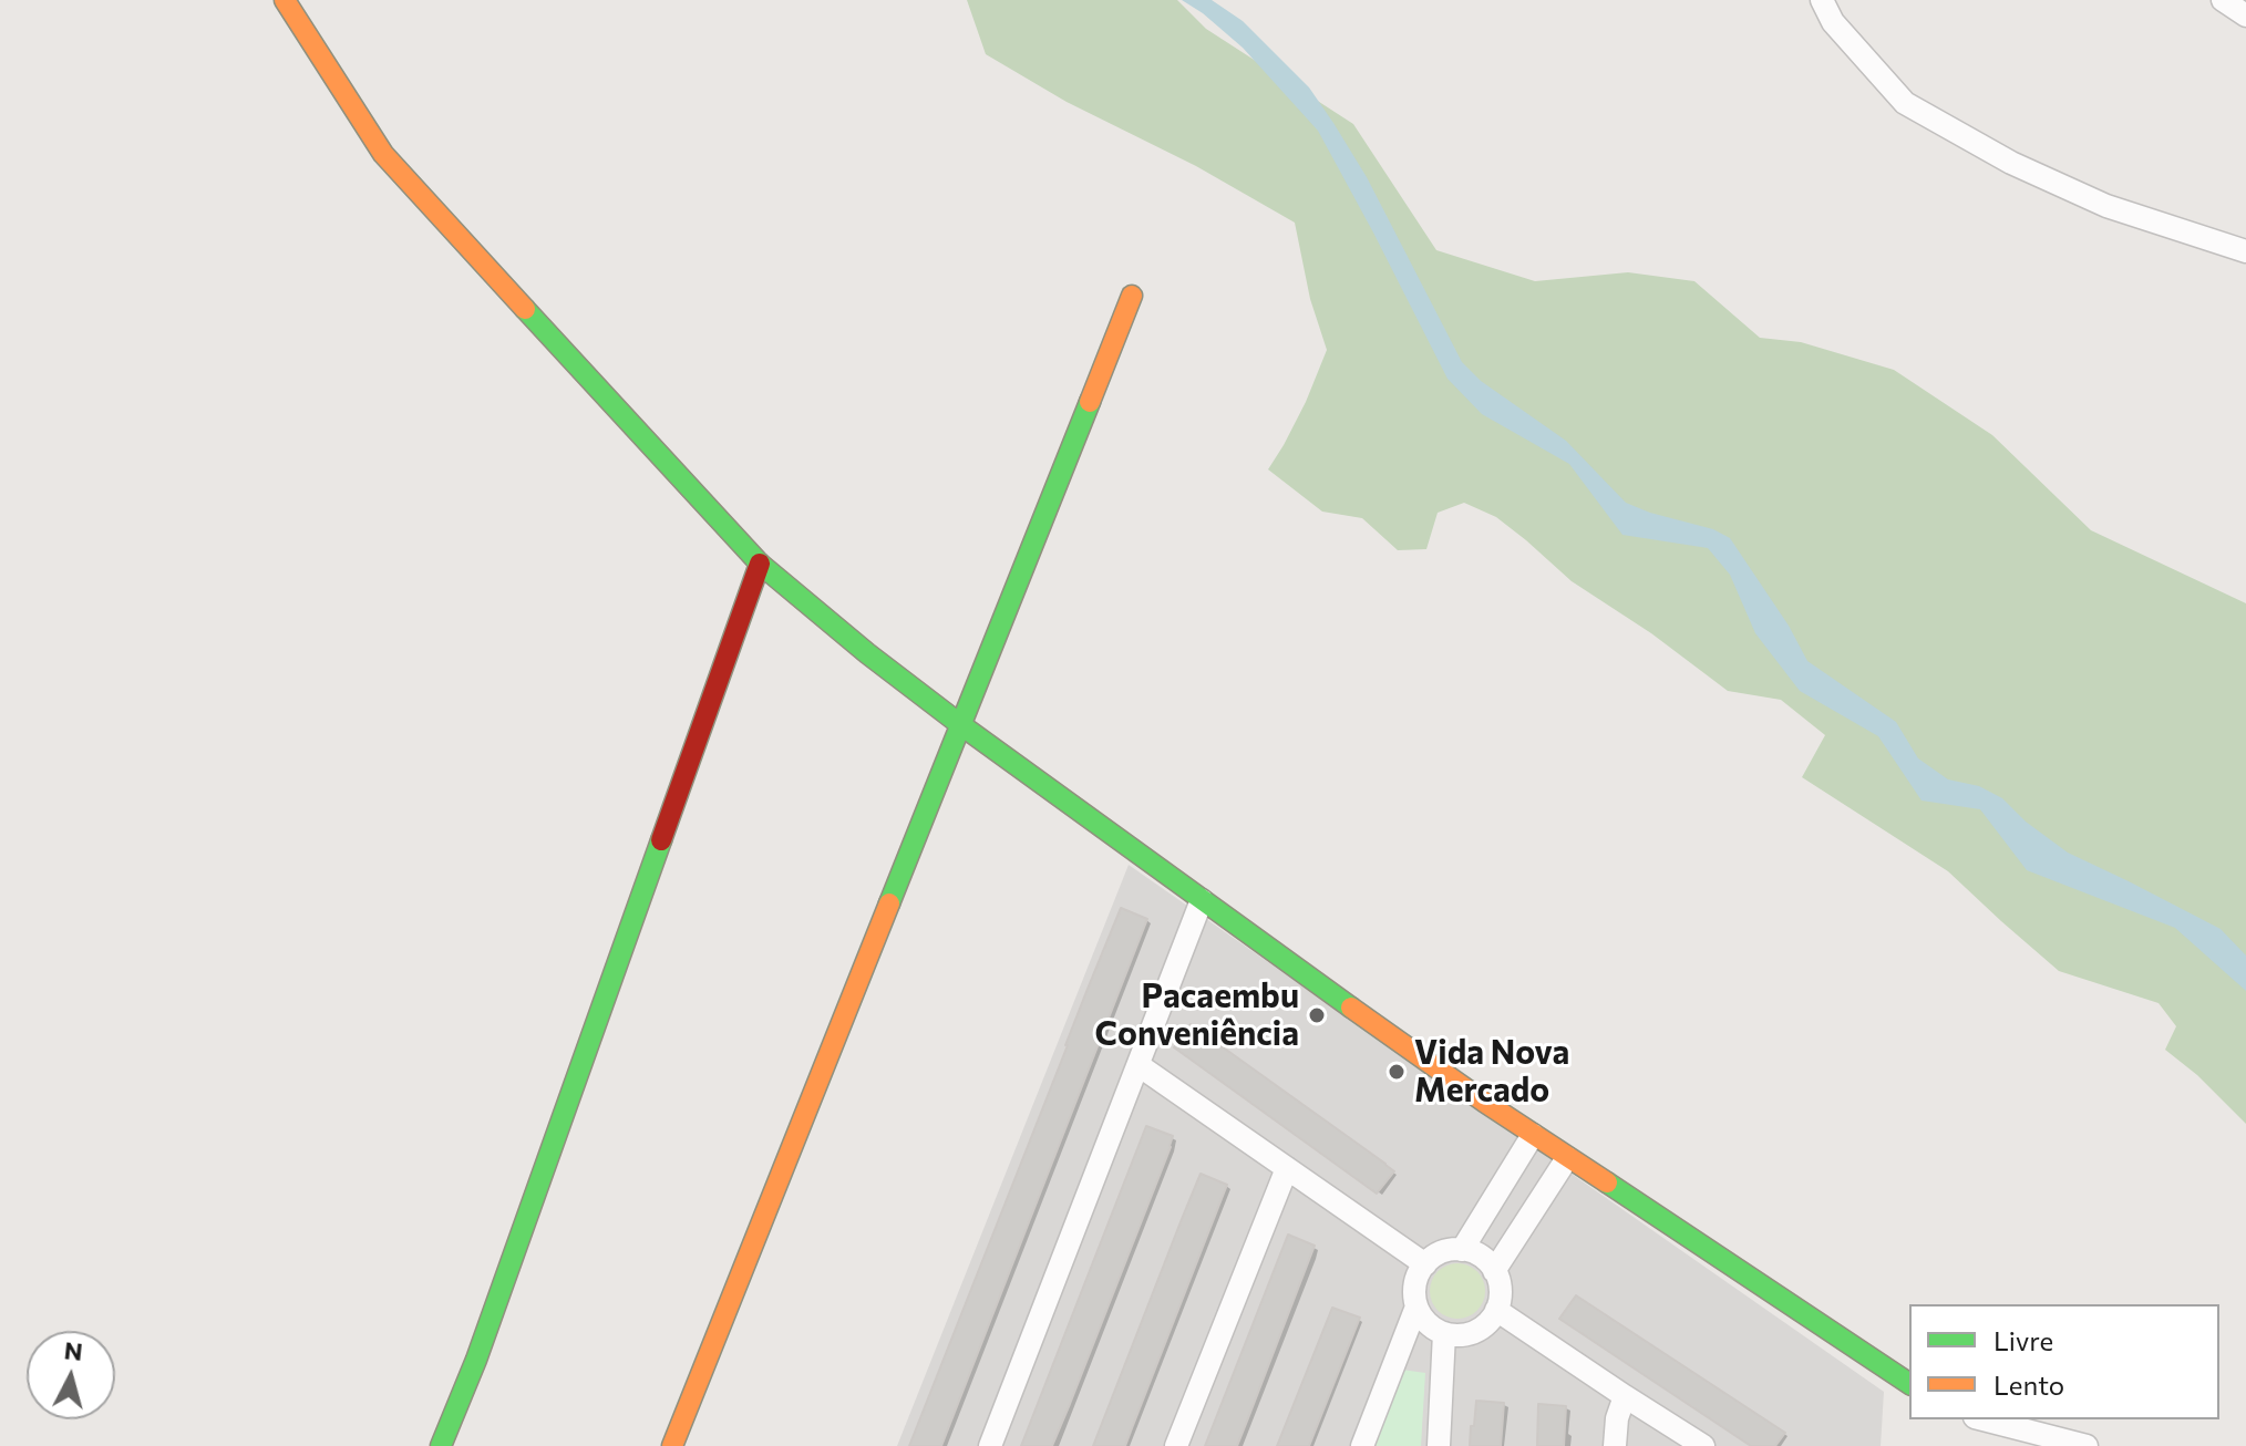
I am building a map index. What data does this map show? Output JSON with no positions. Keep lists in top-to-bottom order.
{
  "places": ["Pacaembu Conveniência", "Vida Nova Mercado"],
  "legend": ["Livre", "Lento"],
  "north": "top"
}
